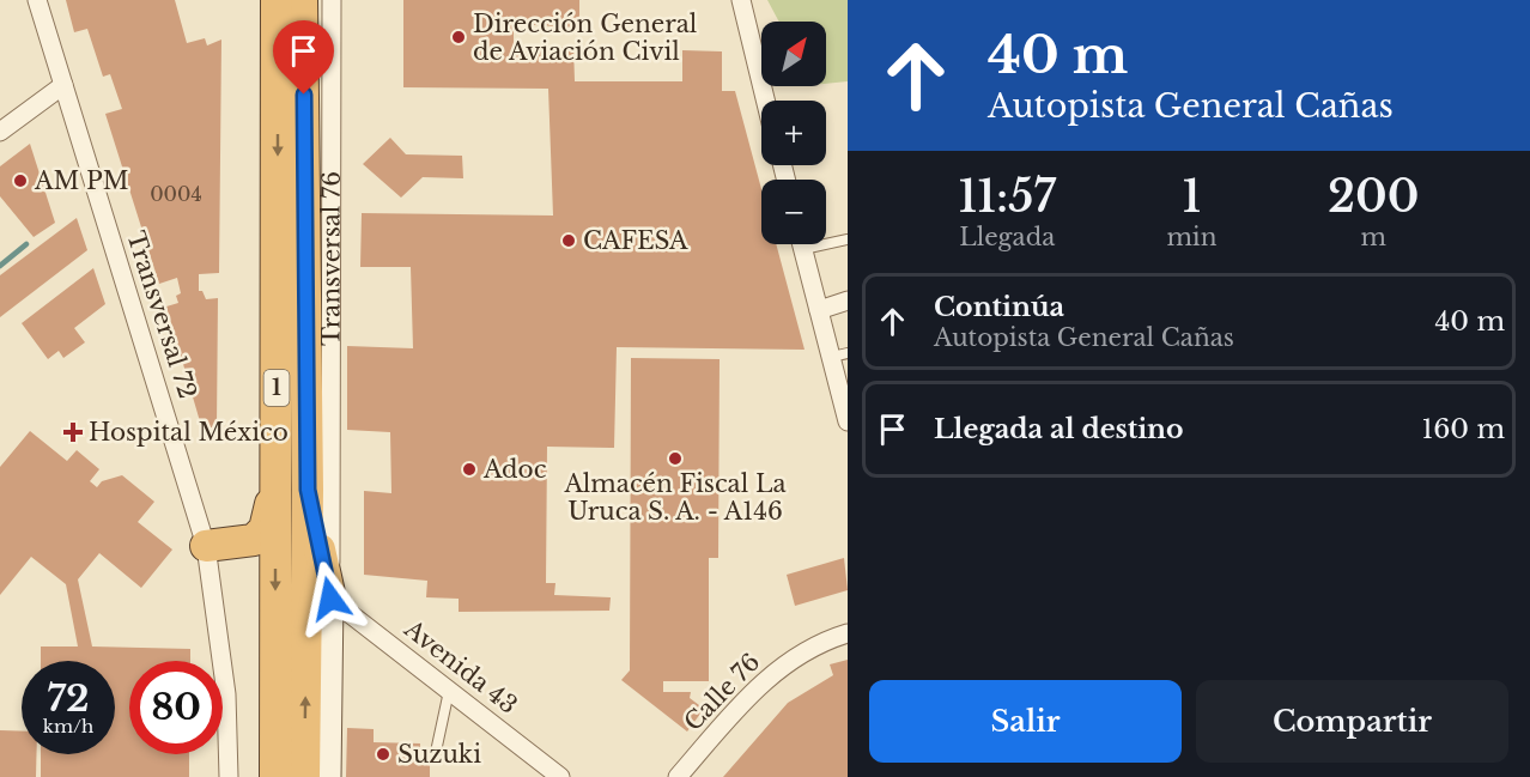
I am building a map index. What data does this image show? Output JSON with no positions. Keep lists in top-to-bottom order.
{
  "streets": {
    "highway": ["1"],
    "main road": ["Transversal 76"],
    "street": ["Transversal 72", "Avenida 43", "Calle 76"]
  },
  "crossings": [
    ["Transversal 76", "Avenida 43"]
  ],
  "places": {
    "other": [
      "Dirección General de Aviación Civil",
      "AM PM",
      "CAFESA",
      "Almacén Fiscal La Uruca S. A. - A146",
      "Adoc",
      "Suzuki"
    ],
    "health": ["Hospital México"]
  },
  "house_numbers": ["0004"],
  "north": "top right",
  "page": {
    "turn": ["40 m", "Autopista General Cañas"],
    "map_buttons": ["+", "−"],
    "eta": [
      "11:57",
      "Llegada",
      "1",
      "min",
      "200",
      "m"
    ],
    "list": [
      {
        "name": "Continúa",
        "note": "Autopista General Cañas",
        "value": "40 m"
      },
      {
        "name": "Llegada al destino",
        "value": "160 m"
      }
    ],
    "speed": "72 km/h",
    "limit": "80",
    "buttons": ["Salir", "Compartir"]
  }
}
